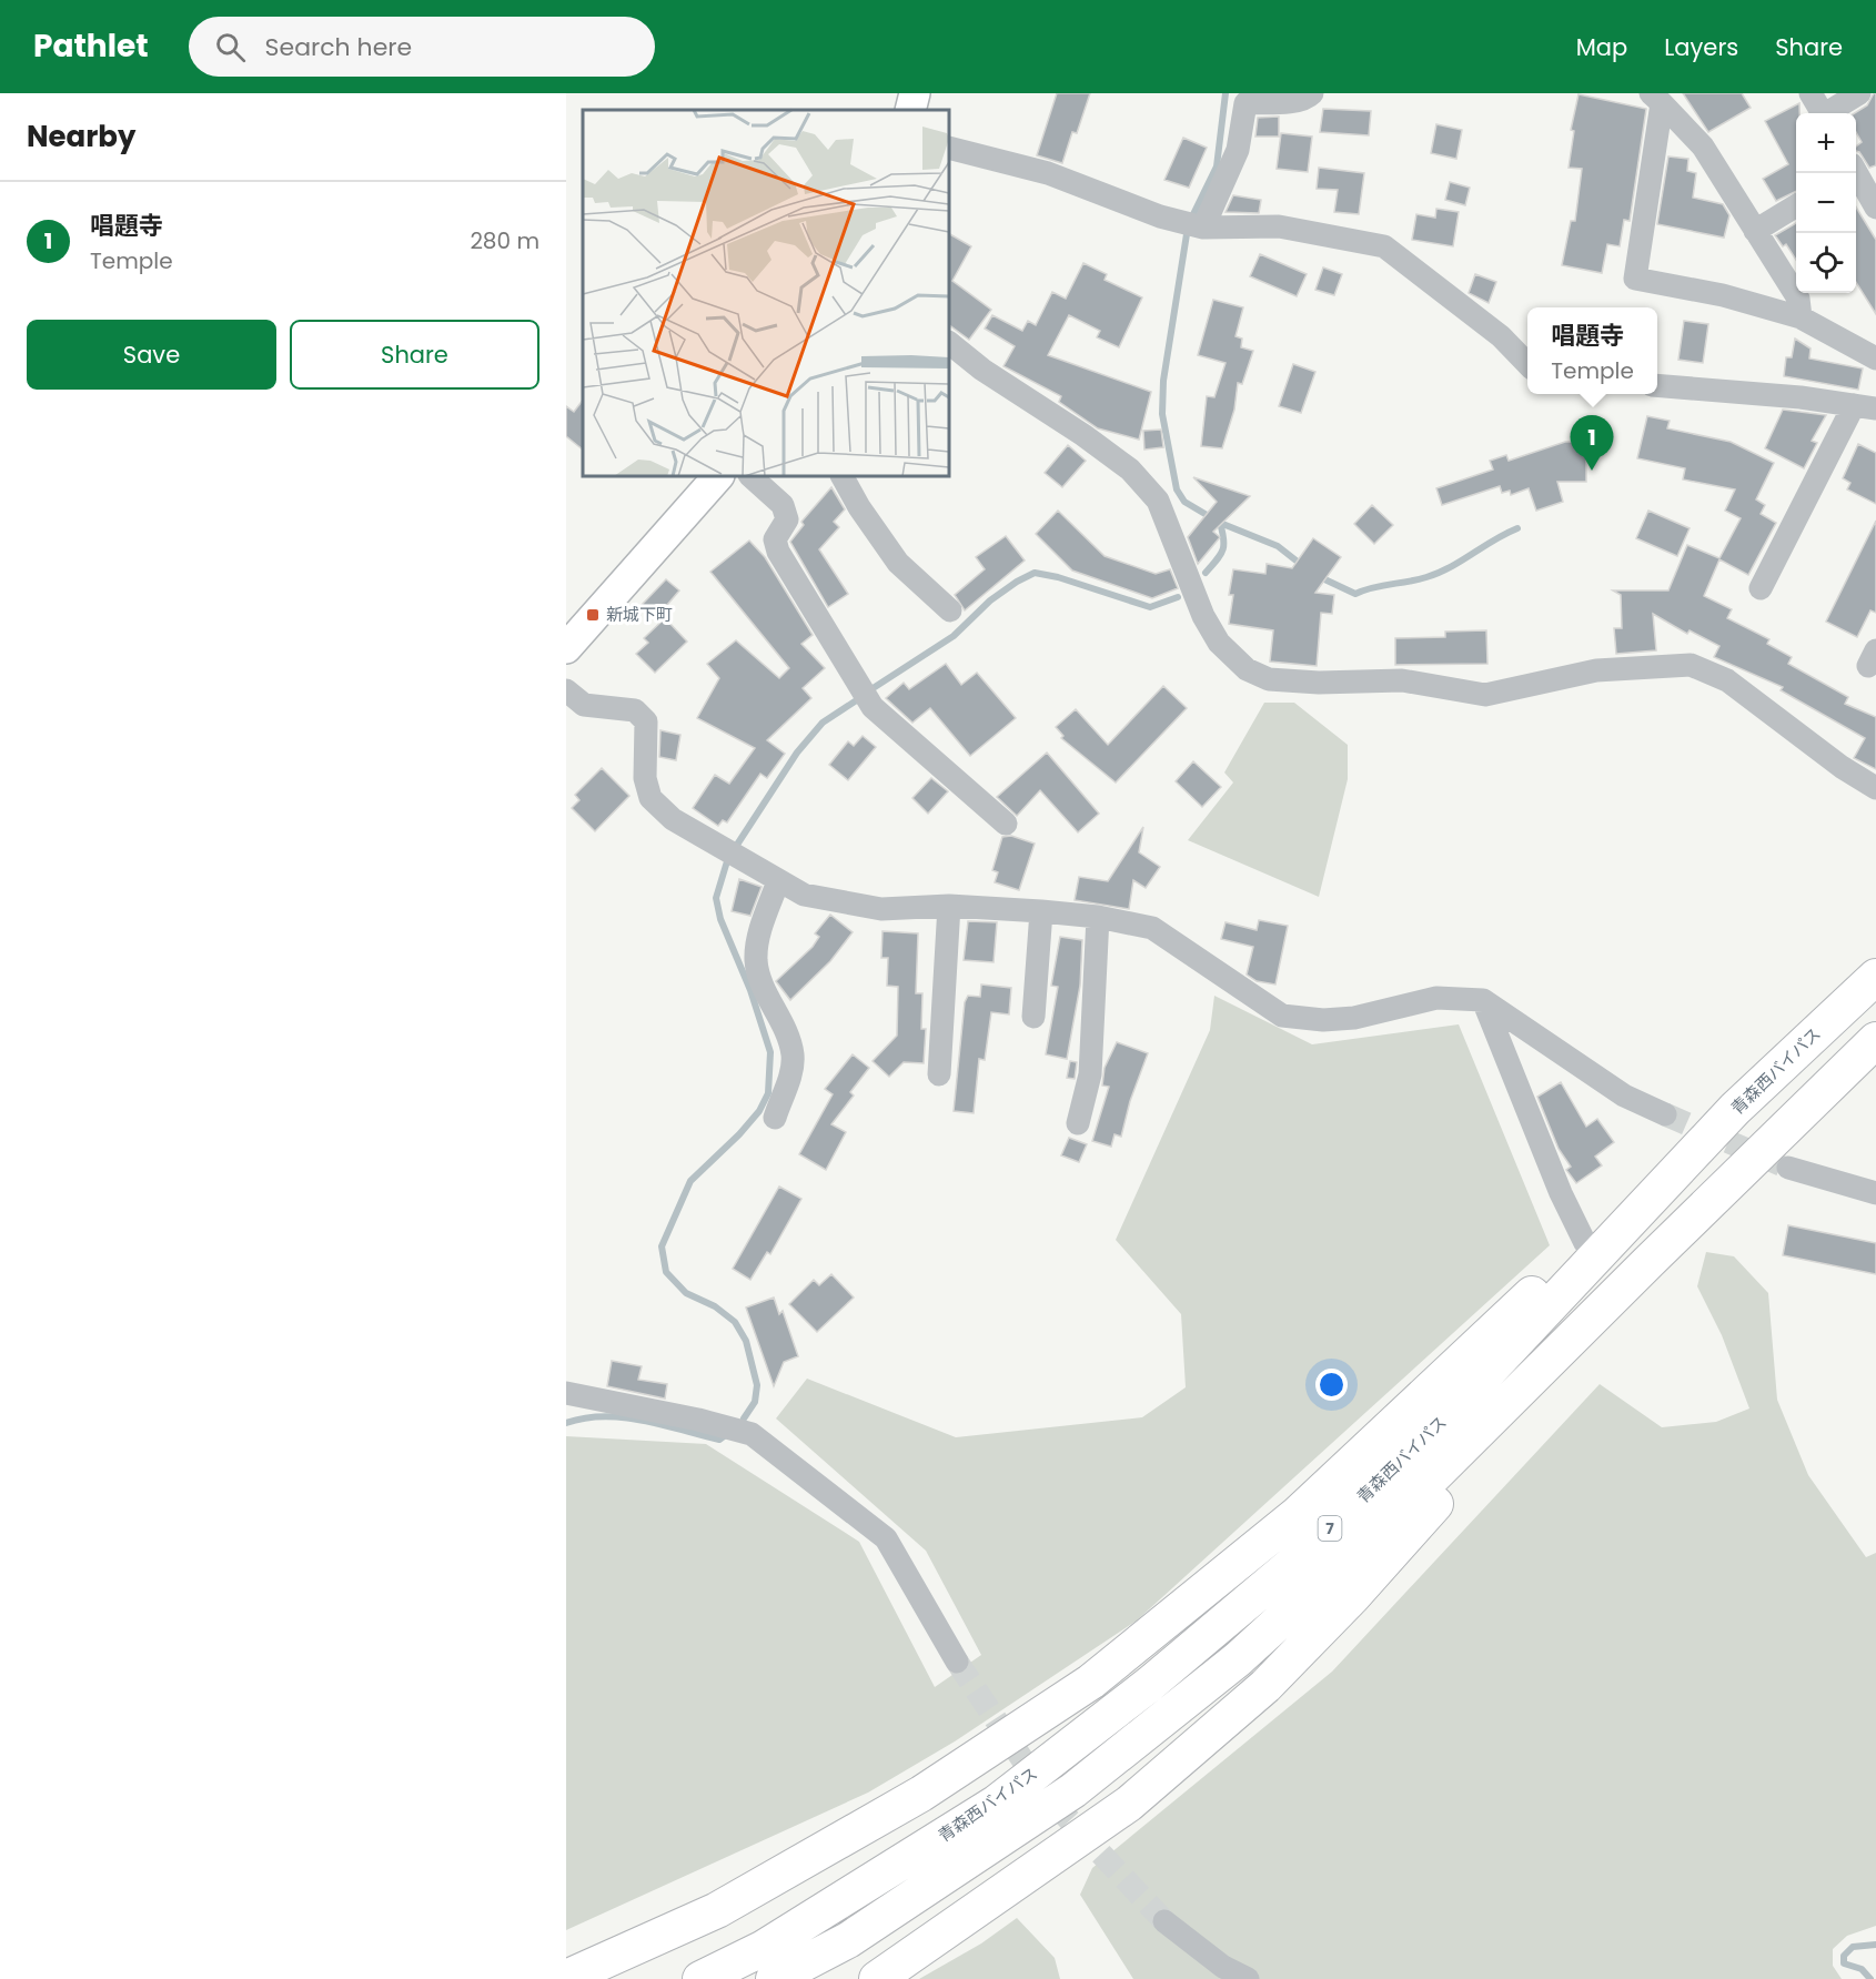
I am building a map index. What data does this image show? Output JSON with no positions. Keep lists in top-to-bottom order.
{
  "streets": {
    "highway": ["青森西バイパス", "7"]
  },
  "places": {
    "transit": ["新城下町"]
  },
  "page": {
    "header": "Pathlet",
    "search": "Search here",
    "nav": ["Map", "Layers", "Share"],
    "heading": "Nearby",
    "map_buttons": ["+", "−"],
    "list": [
      {
        "mark": "1",
        "name": "唱題寺",
        "note": "Temple",
        "value": "280 m"
      }
    ],
    "buttons": ["Save", "Share"],
    "popup": ["唱題寺", "Temple"],
    "pins": "1"
  }
}
